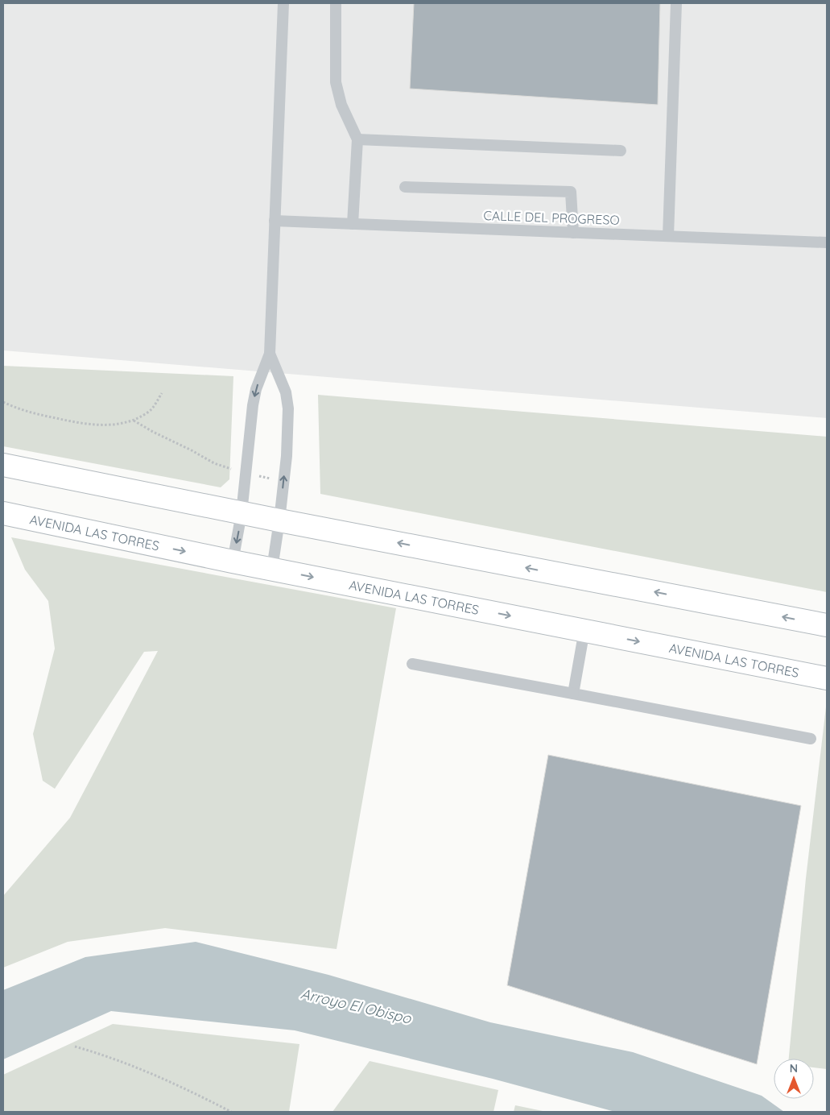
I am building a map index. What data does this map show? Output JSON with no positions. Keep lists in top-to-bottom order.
{
  "streets": {
    "street": ["AVENIDA LAS TORRES"],
    "lane": ["CALLE DEL PROGRESO"]
  },
  "water": ["Arroyo El Obispo"],
  "north": "top"
}
